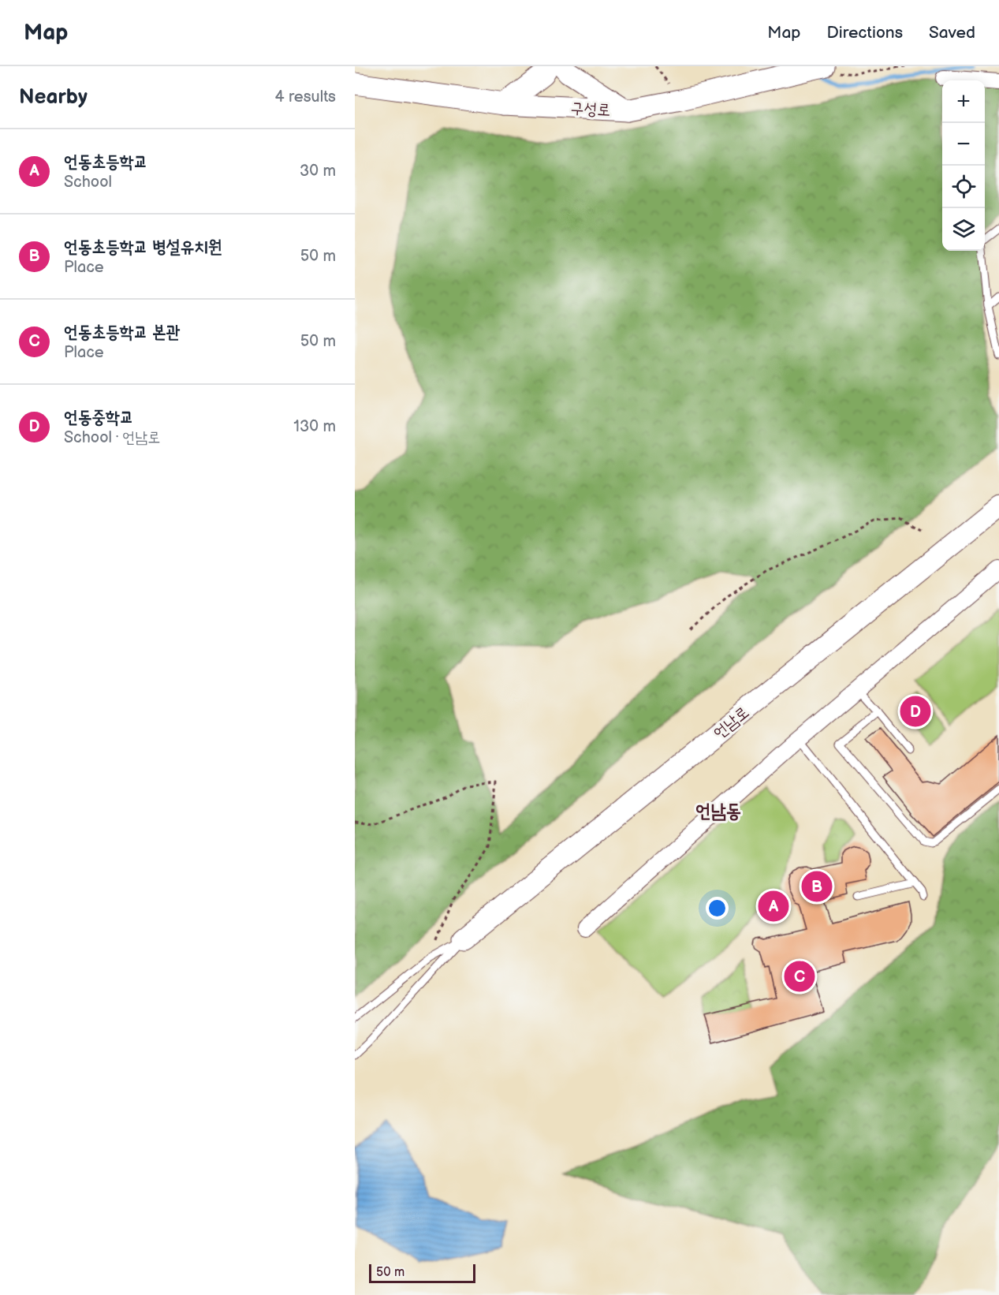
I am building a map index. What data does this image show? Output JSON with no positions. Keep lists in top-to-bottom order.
{
  "streets": {
    "main road": ["구성로", "언남로"]
  },
  "districts": ["언남동"],
  "scale_bar": "50 m",
  "page": {
    "header": "Map",
    "nav": ["Map", "Directions", "Saved"],
    "heading": ["Nearby", "4 results"],
    "map_buttons": ["+", "−"],
    "list": [
      {
        "mark": "A",
        "name": "언동초등학교",
        "note": "School",
        "value": "30 m"
      },
      {
        "mark": "B",
        "name": "언동초등학교 병설유치원",
        "note": "Place",
        "value": "50 m"
      },
      {
        "mark": "C",
        "name": "언동초등학교 본관",
        "note": "Place",
        "value": "50 m"
      },
      {
        "mark": "D",
        "name": "언동중학교",
        "note": "School · 언남로",
        "value": "130 m"
      }
    ],
    "pins": [
      "D",
      "B",
      "A",
      "C"
    ],
    "scale": "50 m"
  }
}
